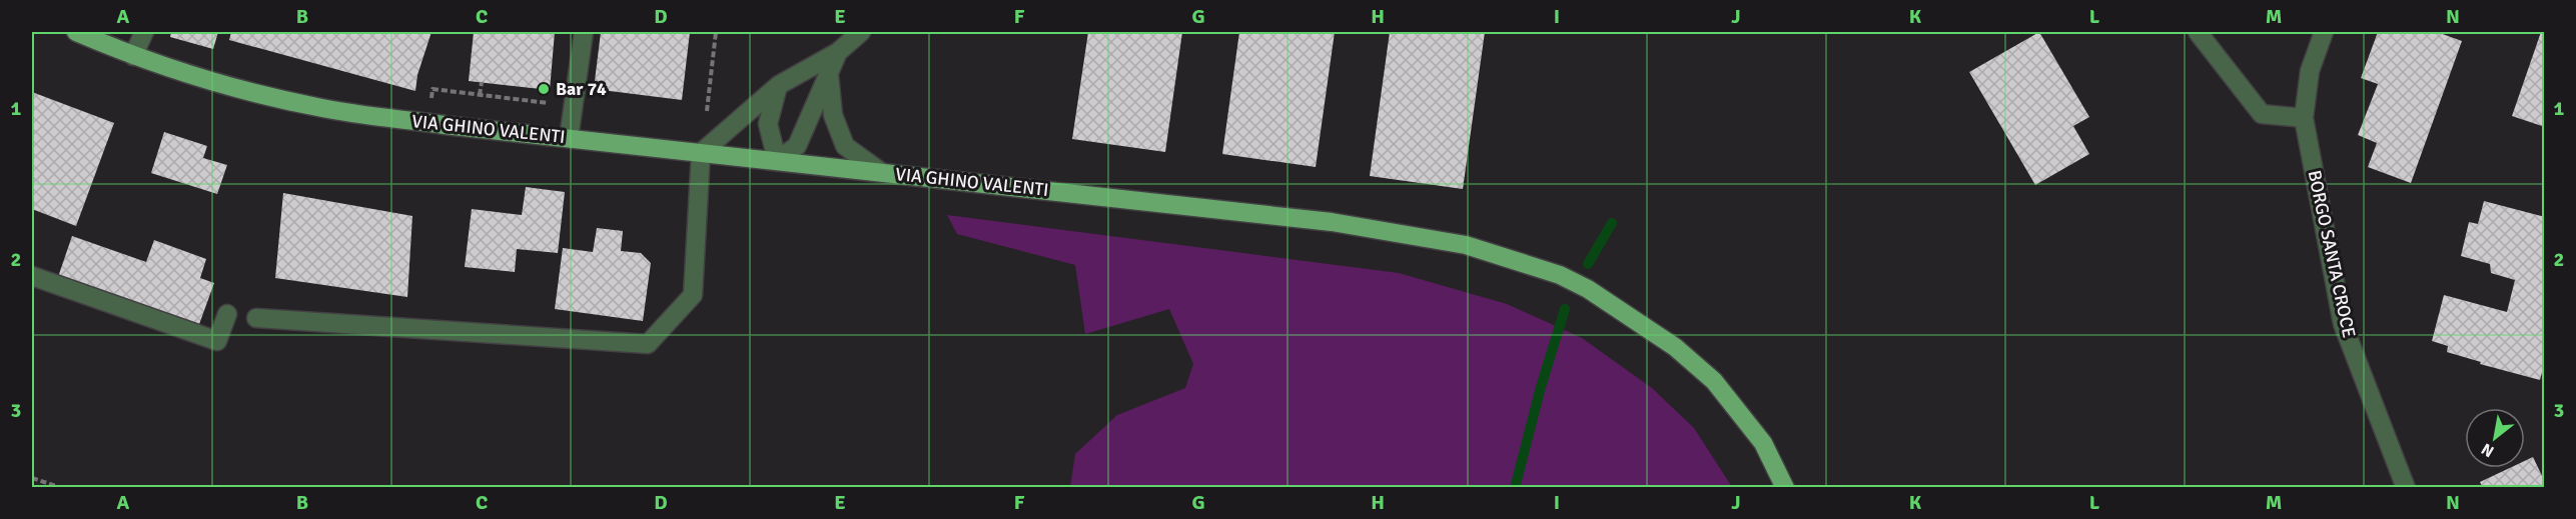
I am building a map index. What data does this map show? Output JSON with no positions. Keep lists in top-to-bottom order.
{
  "streets": {
    "main road": ["VIA GHINO VALENTI"],
    "street": ["BORGO SANTA CROCE"]
  },
  "places": ["Bar 74"],
  "north": "bottom left",
  "grid": {
    "columns": [
      "A",
      "B",
      "C",
      "D",
      "E",
      "F",
      "G",
      "H",
      "I",
      "J",
      "K",
      "L",
      "M",
      "N"
    ],
    "rows": ["1", "2", "3"]
  }
}
